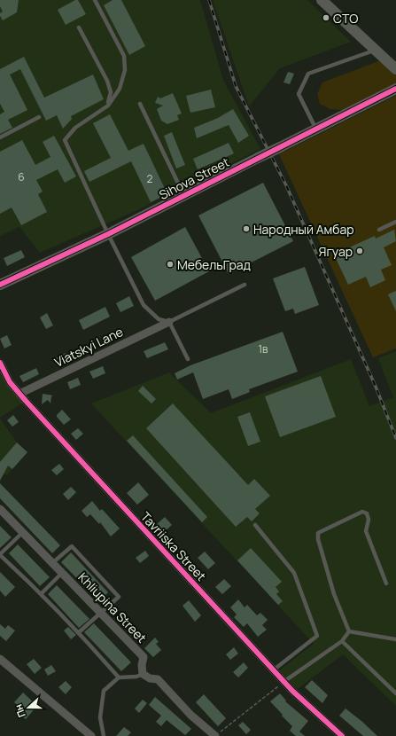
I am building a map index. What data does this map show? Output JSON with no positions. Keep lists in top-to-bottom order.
{
  "streets": {
    "street": [
      "Sihova Street",
      "Viatskyi Lane",
      "Tavriiska Street",
      "Khliupina Street"
    ]
  },
  "crossings": [
    ["Viatskyi Lane", "Tavriiska Street"]
  ],
  "places": [
    "СТО",
    "Народный Амбар",
    "Ягуар",
    "МебельГрад"
  ],
  "house_numbers": ["6", "2", "1в"],
  "north": "left"
}
